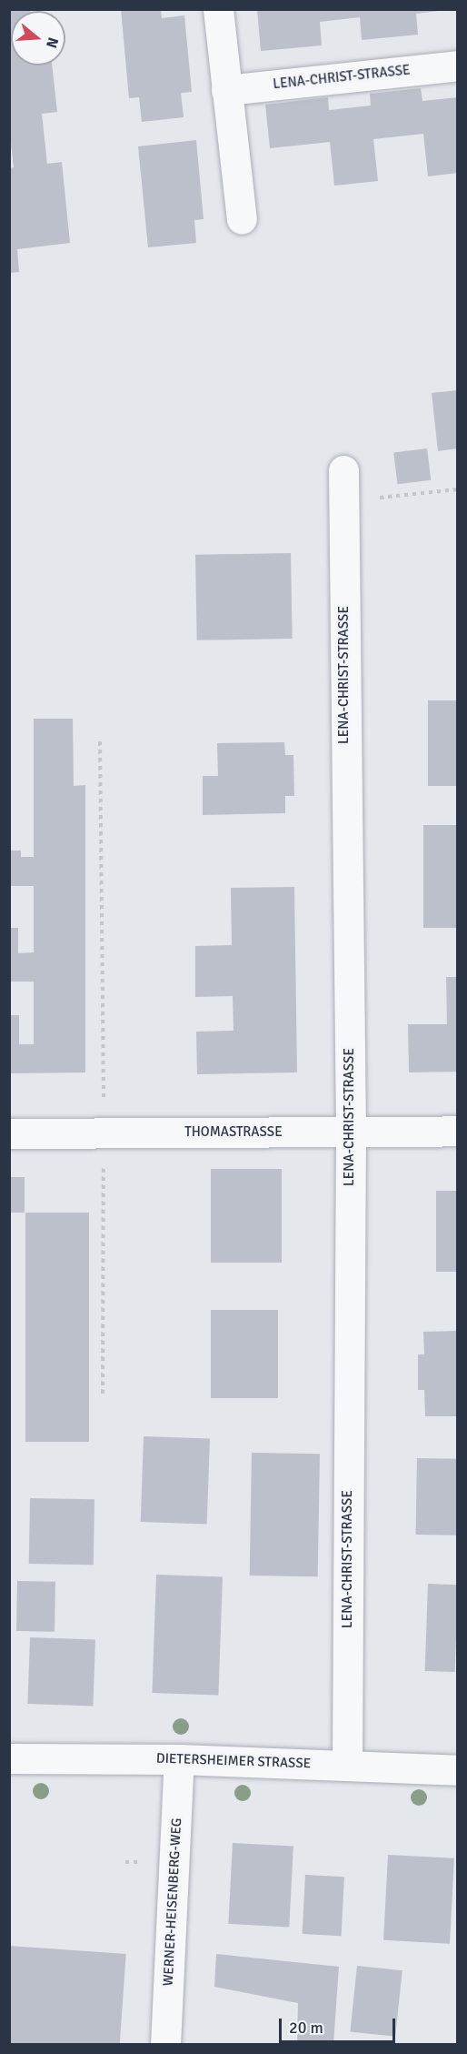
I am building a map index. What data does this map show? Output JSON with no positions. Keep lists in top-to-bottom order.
{
  "streets": {
    "street": [
      "LENA-CHRIST-STRASSE",
      "THOMASTRASSE",
      "DIETERSHEIMER STRASSE",
      "WERNER-HEISENBERG-WEG"
    ]
  },
  "crossings": [
    ["LENA-CHRIST-STRASSE", "THOMASTRASSE"],
    ["LENA-CHRIST-STRASSE", "DIETERSHEIMER STRASSE"],
    ["DIETERSHEIMER STRASSE", "WERNER-HEISENBERG-WEG"]
  ],
  "scale_bar": "20 m",
  "north": "right"
}
